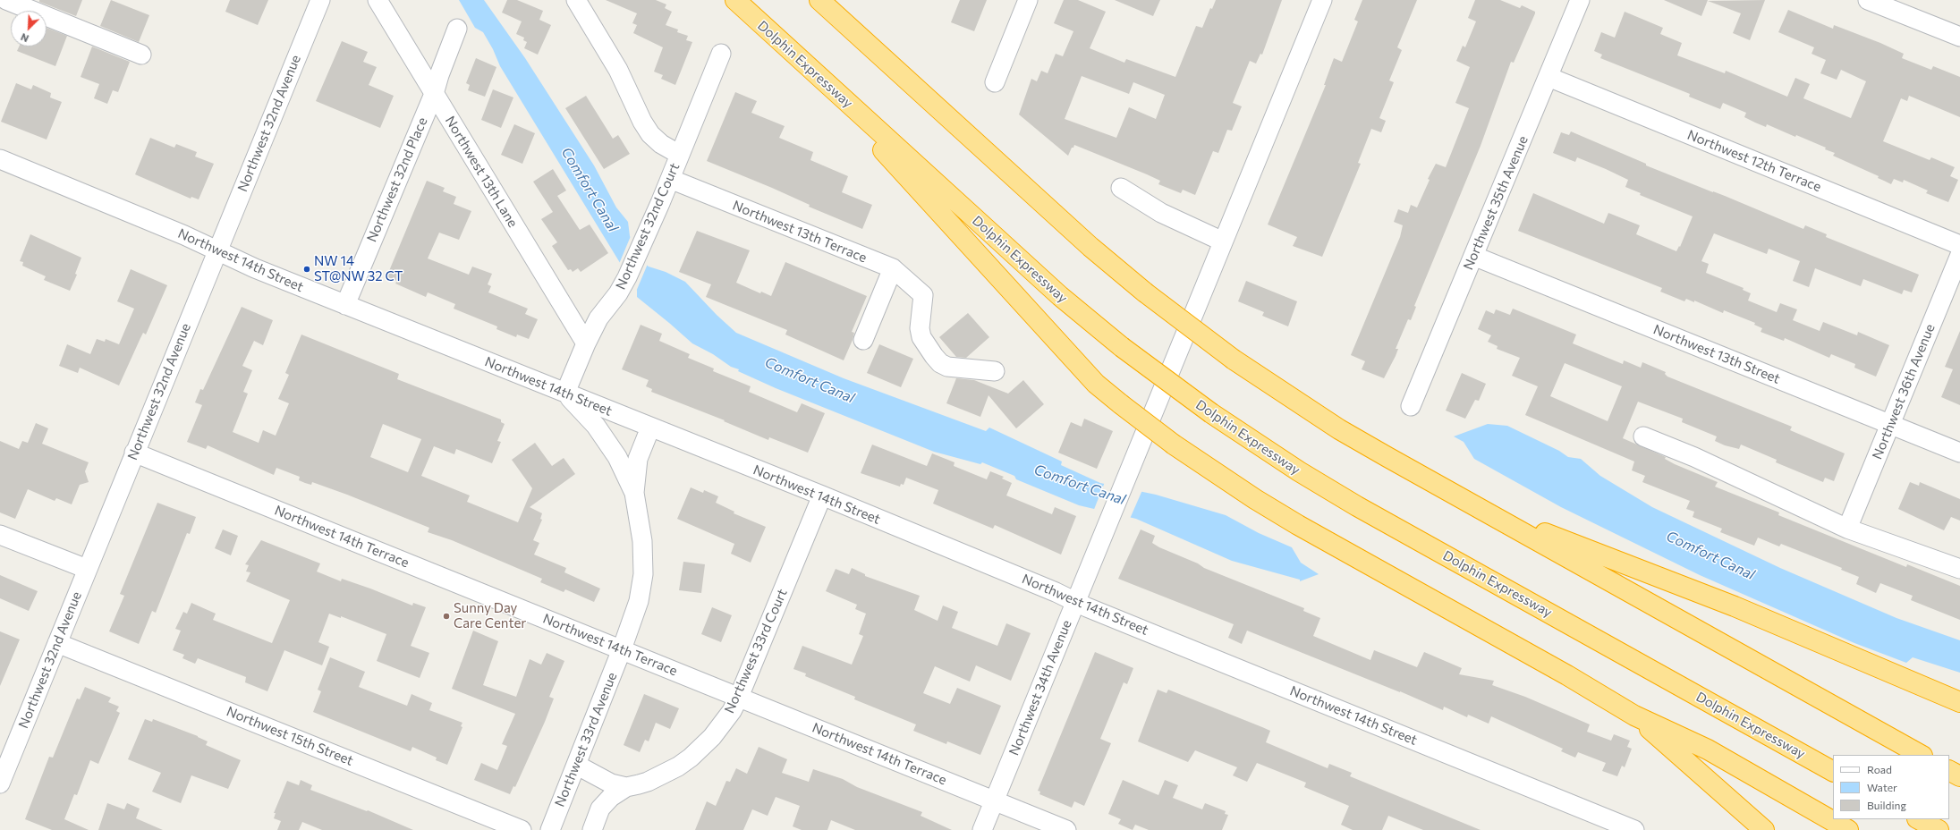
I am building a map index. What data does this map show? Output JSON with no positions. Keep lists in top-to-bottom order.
{
  "streets": {
    "highway": ["Dolphin Expressway"],
    "street": [
      "Northwest 32nd Avenue",
      "Northwest 12th Terrace",
      "Northwest 13th Lane",
      "Northwest 32nd Place",
      "Northwest 35th Avenue",
      "Northwest 32nd Court",
      "Northwest 13th Terrace",
      "Northwest 14th Street",
      "Northwest 13th Street",
      "Northwest 36th Avenue",
      "Northwest 14th Terrace",
      "Northwest 33rd Court",
      "Northwest 34th Avenue",
      "Northwest 15th Street",
      "Northwest 33rd Avenue"
    ]
  },
  "crossings": [
    ["Northwest 32nd Avenue", "Northwest 14th Street"],
    ["Northwest 32nd Avenue", "Northwest 14th Terrace"],
    ["Northwest 32nd Avenue", "Northwest 15th Street"],
    ["Northwest 12th Terrace", "Northwest 35th Avenue"],
    ["Northwest 13th Lane", "Northwest 32nd Place"],
    ["Northwest 13th Lane", "Northwest 32nd Court"],
    ["Northwest 32nd Place", "Northwest 14th Street"],
    ["Northwest 35th Avenue", "Northwest 13th Street"],
    ["Northwest 32nd Court", "Northwest 13th Terrace"],
    ["Northwest 32nd Court", "Northwest 14th Street"],
    ["Northwest 14th Street", "Northwest 33rd Court"],
    ["Northwest 14th Street", "Northwest 34th Avenue"],
    ["Northwest 13th Street", "Northwest 36th Avenue"],
    ["Northwest 14th Terrace", "Northwest 33rd Court"],
    ["Northwest 14th Terrace", "Northwest 34th Avenue"],
    ["Northwest 14th Terrace", "Northwest 33rd Avenue"],
    ["Northwest 33rd Court", "Northwest 33rd Avenue"]
  ],
  "water": ["Comfort Canal"],
  "places": ["NW 14 ST@NW 32 CT", "Sunny Day Care Center"],
  "legend": ["Road", "Water", "Building"],
  "north": "bottom left"
}
